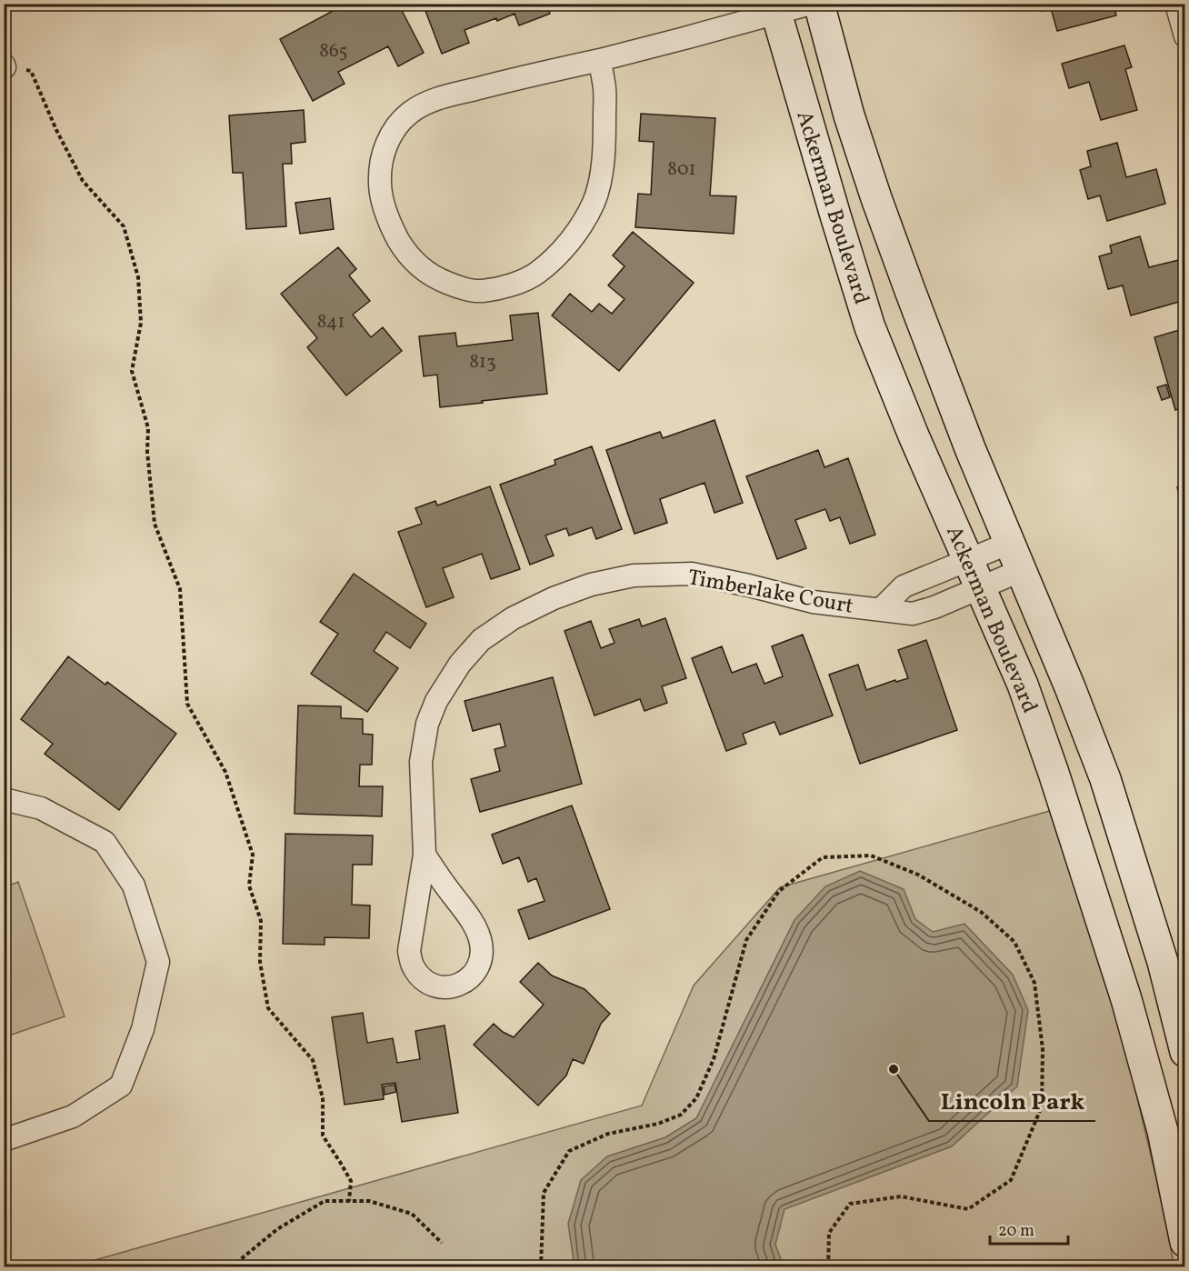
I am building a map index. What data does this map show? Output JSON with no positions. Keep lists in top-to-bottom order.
{
  "streets": {
    "street": ["Ackerman Boulevard", "Timberlake Court"]
  },
  "crossings": [
    ["Ackerman Boulevard", "Timberlake Court"]
  ],
  "places": ["Lincoln Park"],
  "house_numbers": [
    "865",
    "801",
    "841",
    "813"
  ],
  "scale_bar": "20 m"
}
